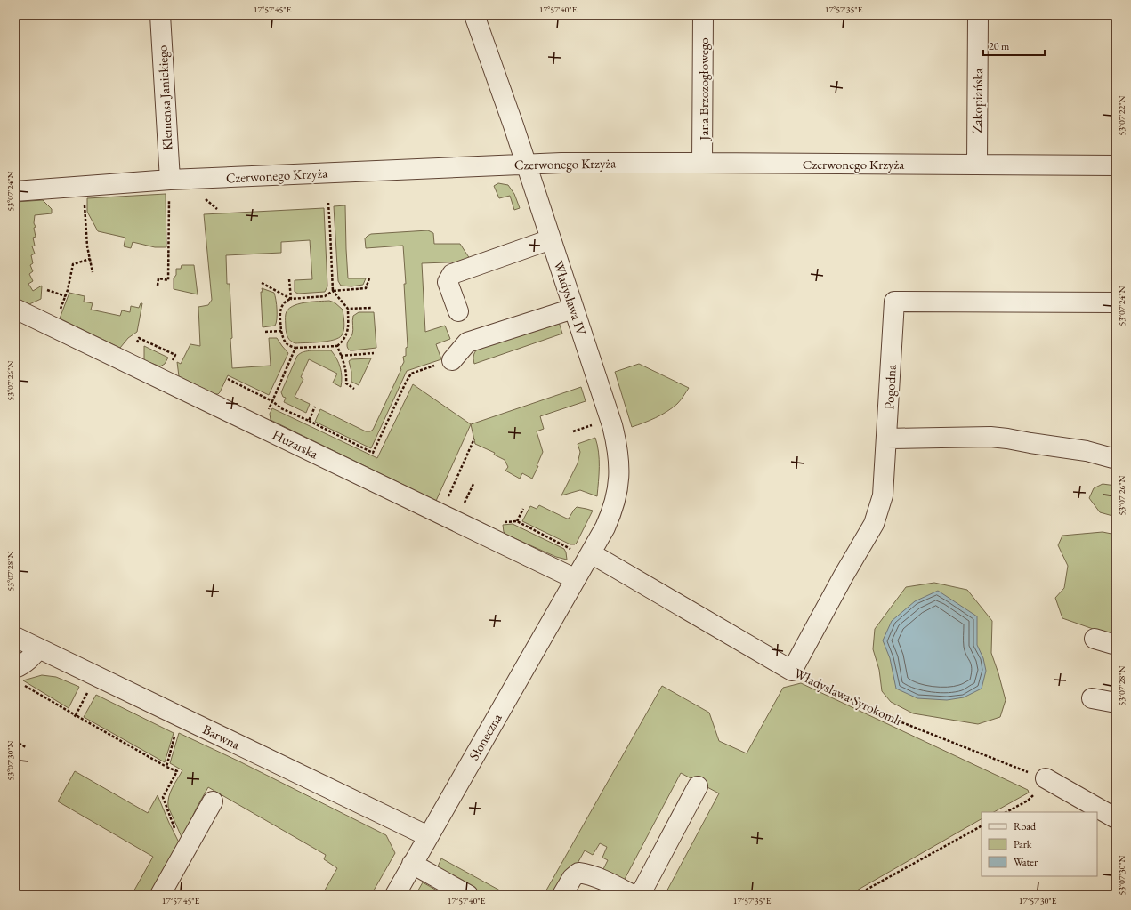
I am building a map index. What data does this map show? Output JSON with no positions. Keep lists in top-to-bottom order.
{
  "streets": {
    "street": [
      "Jana Brzozogłowego",
      "Klemensa Janickiego",
      "Zakopiańska",
      "Czerwonego Krzyża",
      "Władysława IV",
      "Pogodna",
      "Huzarska",
      "Władysława Syrokomli",
      "Barwna",
      "Słoneczna"
    ]
  },
  "crossings": [
    ["Jana Brzozogłowego", "Czerwonego Krzyża"],
    ["Klemensa Janickiego", "Czerwonego Krzyża"],
    ["Zakopiańska", "Czerwonego Krzyża"],
    ["Czerwonego Krzyża", "Władysława IV"],
    ["Władysława IV", "Huzarska"],
    ["Władysława IV", "Władysława Syrokomli"],
    ["Władysława IV", "Słoneczna"],
    ["Pogodna", "Władysława Syrokomli"],
    ["Huzarska", "Słoneczna"],
    ["Barwna", "Słoneczna"]
  ],
  "legend": ["Road", "Park", "Water"],
  "scale_bar": "20 m",
  "coordinates": [
    "17°57'45\"E",
    "17°57'40\"E",
    "17°57'35\"E",
    "53°07'22\"N",
    "53°07'24\"N",
    "53°07'26\"N",
    "53°07'28\"N",
    "53°07'30\"N",
    "17°57'30\"E"
  ]
}
